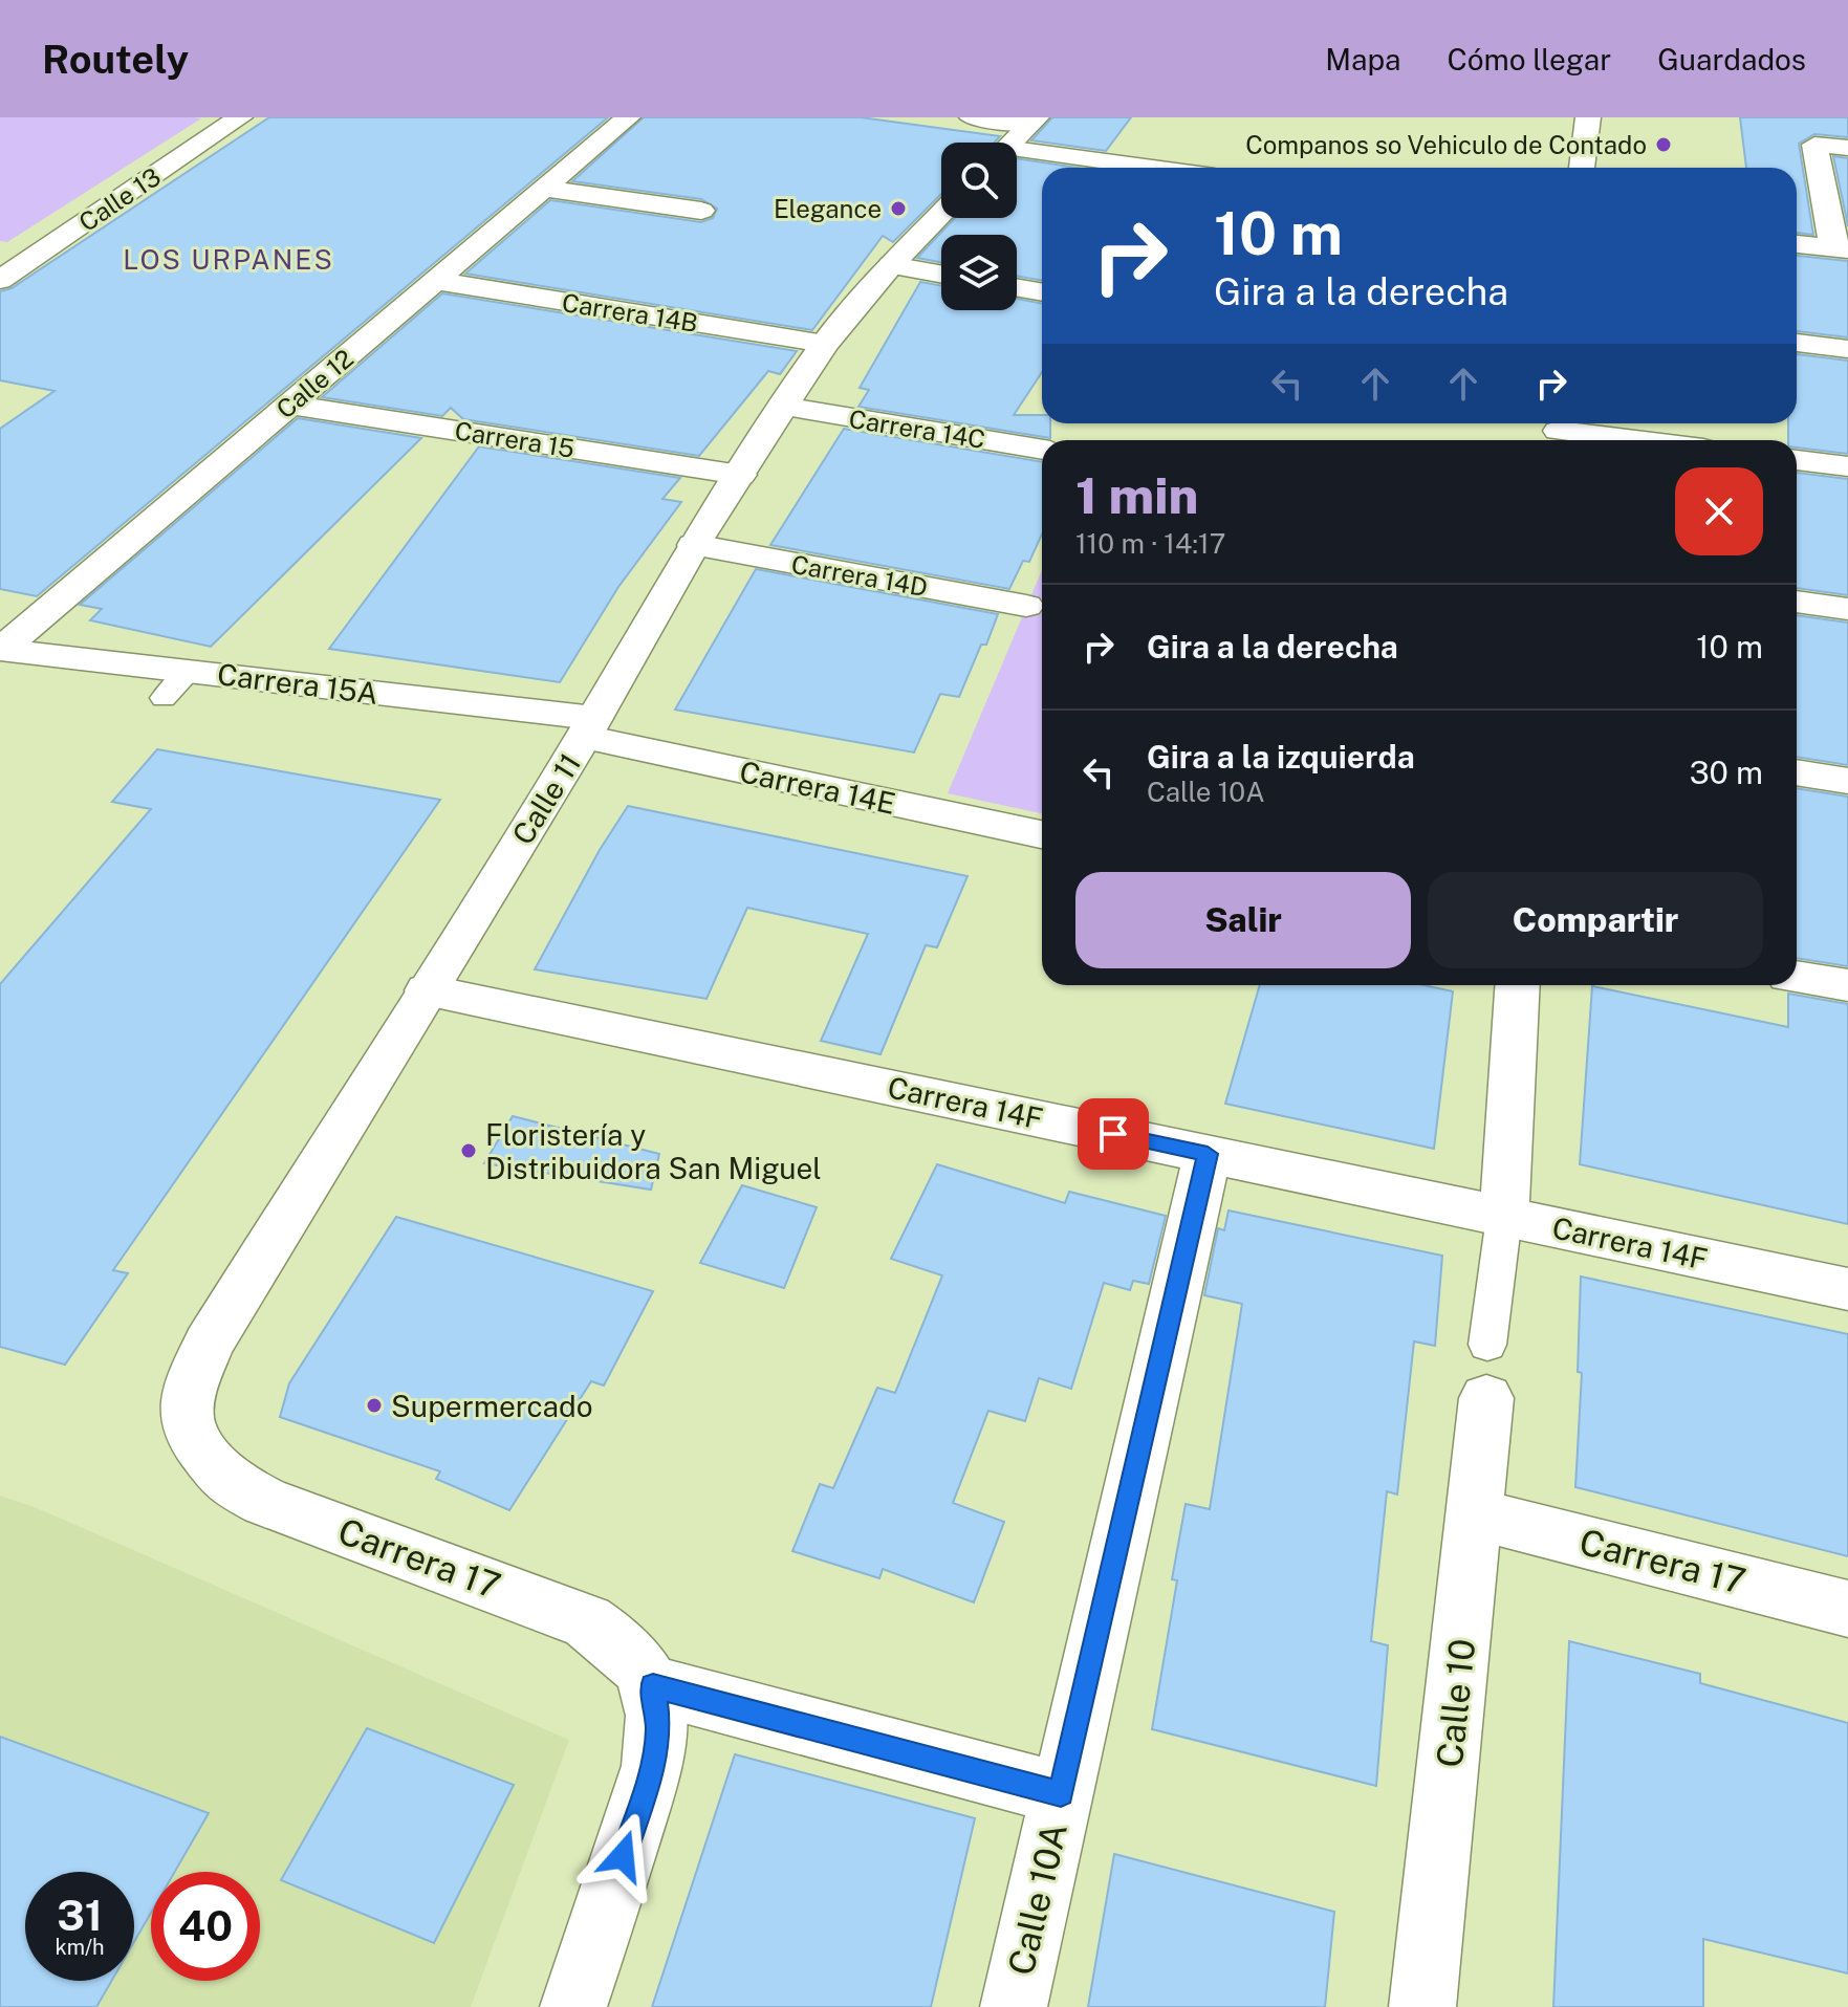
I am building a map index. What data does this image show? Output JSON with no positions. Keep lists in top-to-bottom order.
{
  "streets": {
    "street": [
      "Calle 13",
      "Carrera 14B",
      "Calle 12",
      "Carrera 14C",
      "Carrera 15",
      "Carrera 14D",
      "Carrera 15A",
      "Carrera 14E",
      "Calle 11",
      "Carrera 14F",
      "Carrera 17",
      "Calle 10",
      "Calle 10A"
    ]
  },
  "crossings": [
    ["Carrera 14B", "Calle 12"],
    ["Carrera 14B", "Calle 11"],
    ["Calle 12", "Carrera 15"],
    ["Calle 12", "Carrera 15A"],
    ["Carrera 14C", "Calle 11"],
    ["Carrera 15", "Calle 11"],
    ["Carrera 14D", "Calle 11"],
    ["Carrera 15A", "Carrera 14E"],
    ["Carrera 15A", "Calle 11"],
    ["Carrera 14E", "Calle 11"],
    ["Calle 11", "Carrera 14F"],
    ["Calle 11", "Carrera 17"],
    ["Carrera 14F", "Calle 10A"],
    ["Carrera 17", "Calle 10"]
  ],
  "districts": ["LOS URPANES"],
  "places": [
    "Companos so Vehiculo de Contado",
    "Elegance",
    "Floristería y Distribuidora San Miguel",
    "Supermercado"
  ],
  "page": {
    "header": "Routely",
    "nav": ["Mapa", "Cómo llegar", "Guardados"],
    "turn": ["10 m", "Gira a la derecha"],
    "heading": ["1 min", "110 m · 14:17"],
    "list": [
      {
        "name": "Gira a la derecha",
        "value": "10 m"
      },
      {
        "name": "Gira a la izquierda",
        "note": "Calle 10A",
        "value": "30 m"
      }
    ],
    "buttons": ["Salir", "Compartir"],
    "speed": "31 km/h",
    "limit": "40"
  }
}
